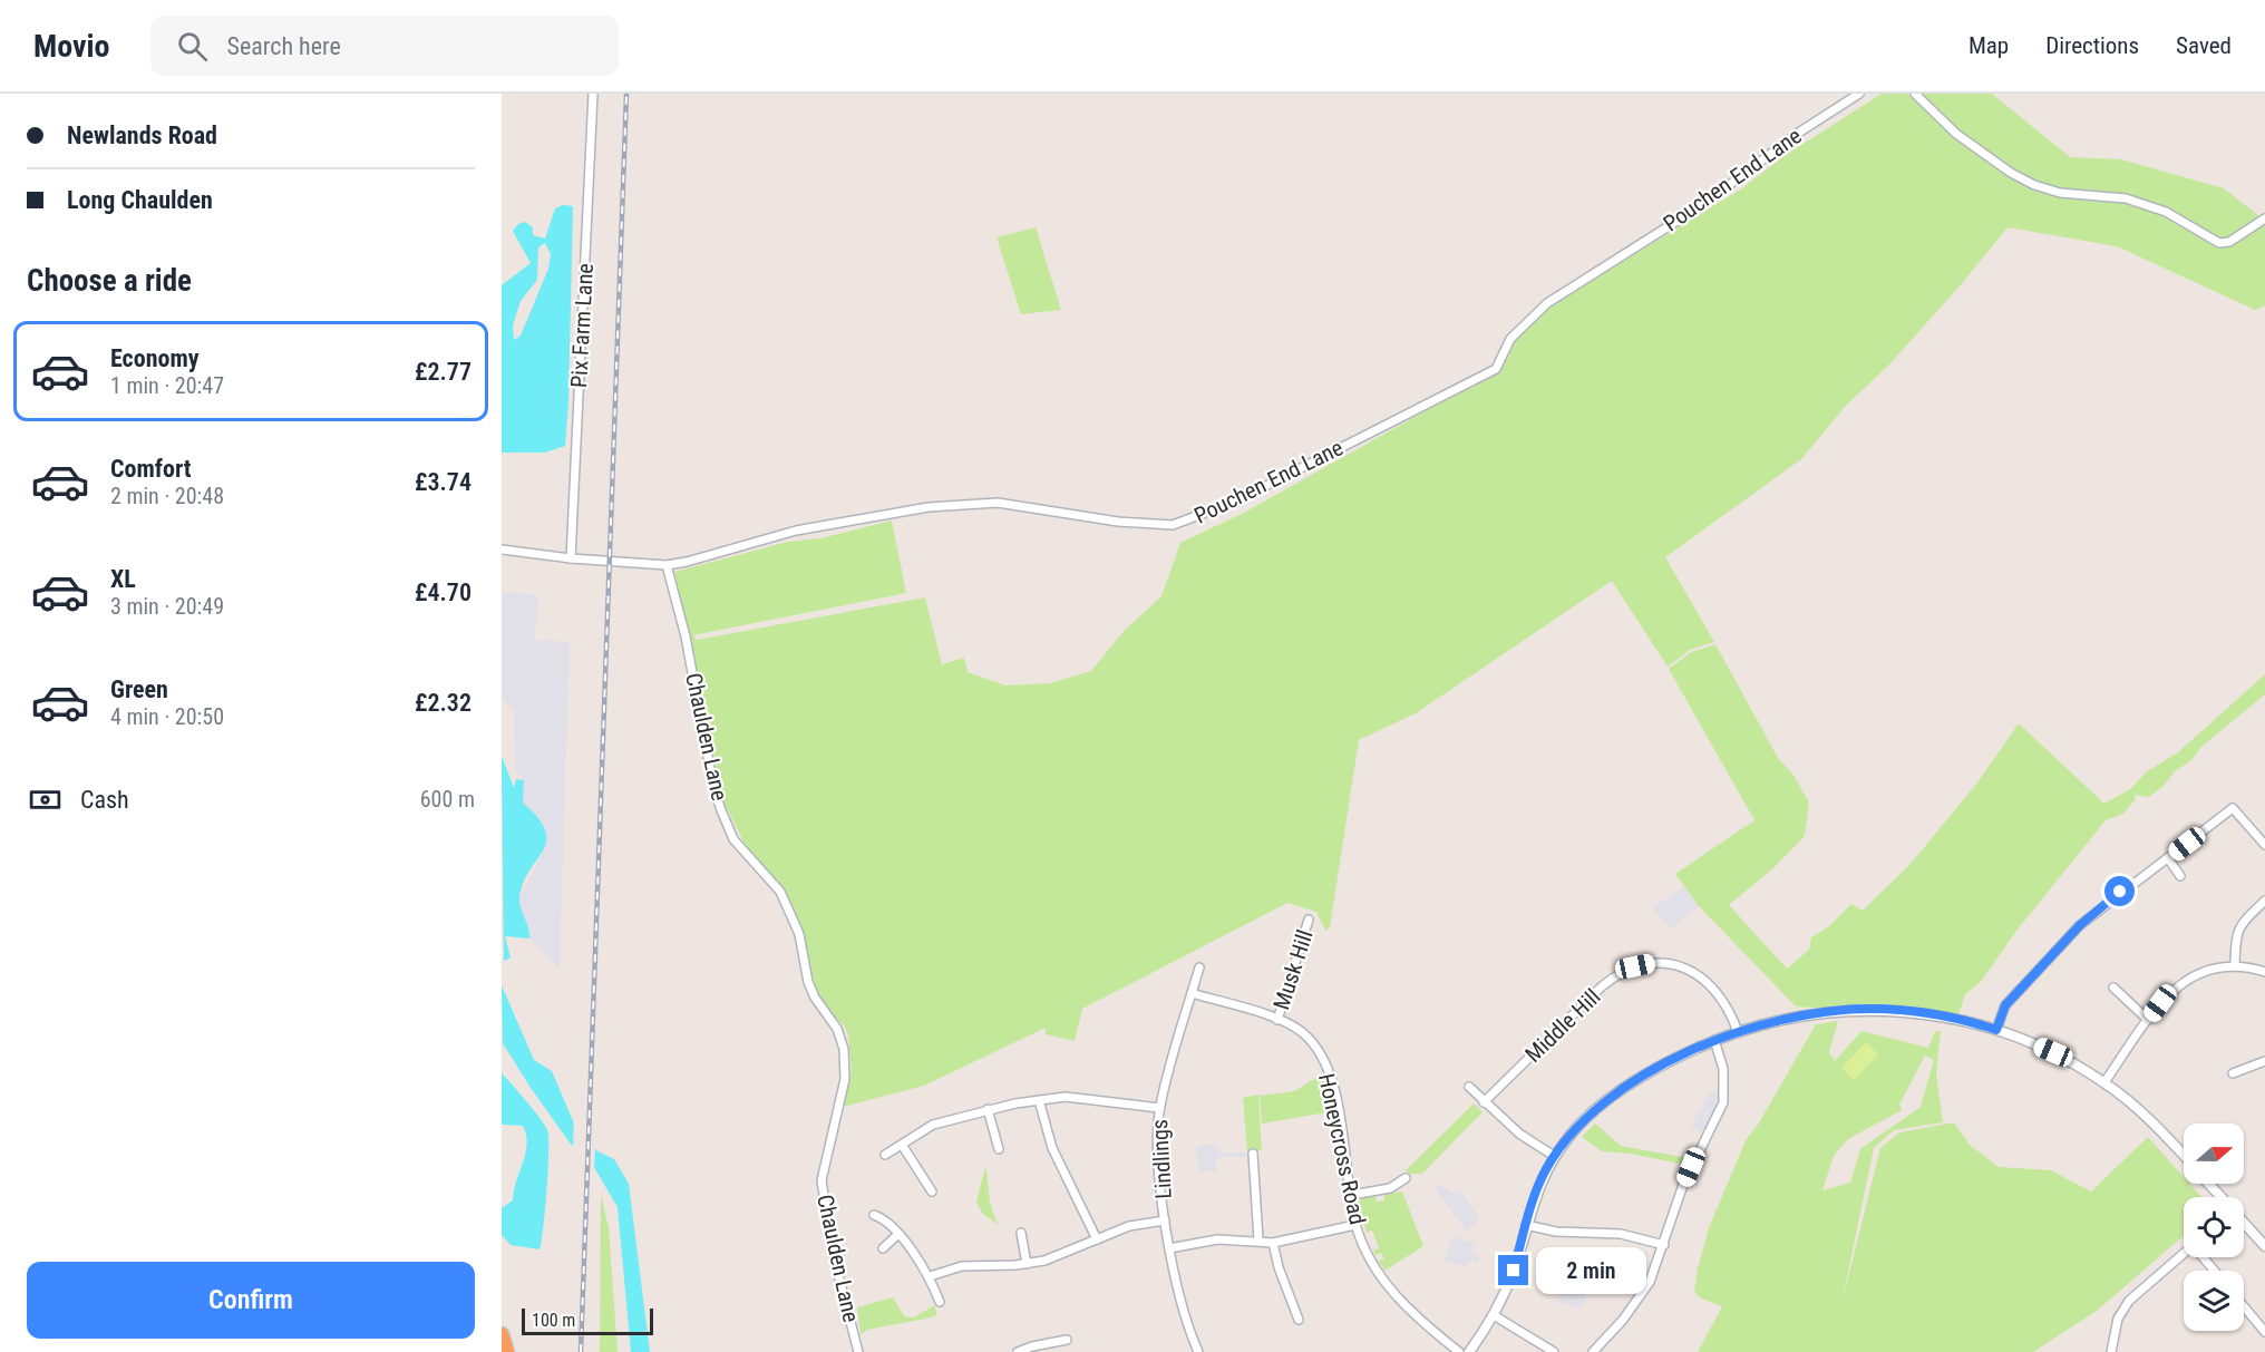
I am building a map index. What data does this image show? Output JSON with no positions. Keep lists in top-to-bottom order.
{
  "streets": {
    "street": [
      "Pouchen End Lane",
      "Pix Farm Lane",
      "Chaulden Lane",
      "Musk Hill",
      "Middle Hill",
      "Honeycross Road",
      "Lindlings"
    ]
  },
  "crossings": [
    ["Pouchen End Lane", "Pix Farm Lane"],
    ["Pouchen End Lane", "Chaulden Lane"],
    ["Musk Hill", "Honeycross Road"],
    ["Honeycross Road", "Lindlings"]
  ],
  "scale_bar": "100 m",
  "north": "right",
  "page": {
    "header": "Movio",
    "search": "Search here",
    "nav": ["Map", "Directions", "Saved"],
    "banner": ["Newlands Road", "Long Chaulden"],
    "heading": "Choose a ride",
    "list": [
      {
        "name": "Economy",
        "note": "1 min · 20:47",
        "value": "£2.77"
      },
      {
        "name": "Comfort",
        "note": "2 min · 20:48",
        "value": "£3.74"
      },
      {
        "name": "XL",
        "note": "3 min · 20:49",
        "value": "£4.70"
      },
      {
        "name": "Green",
        "note": "4 min · 20:50",
        "value": "£2.32"
      }
    ],
    "pay": ["Cash", "600 m"],
    "bubble": "2 min",
    "buttons": "Confirm",
    "scale": "100 m"
  }
}
